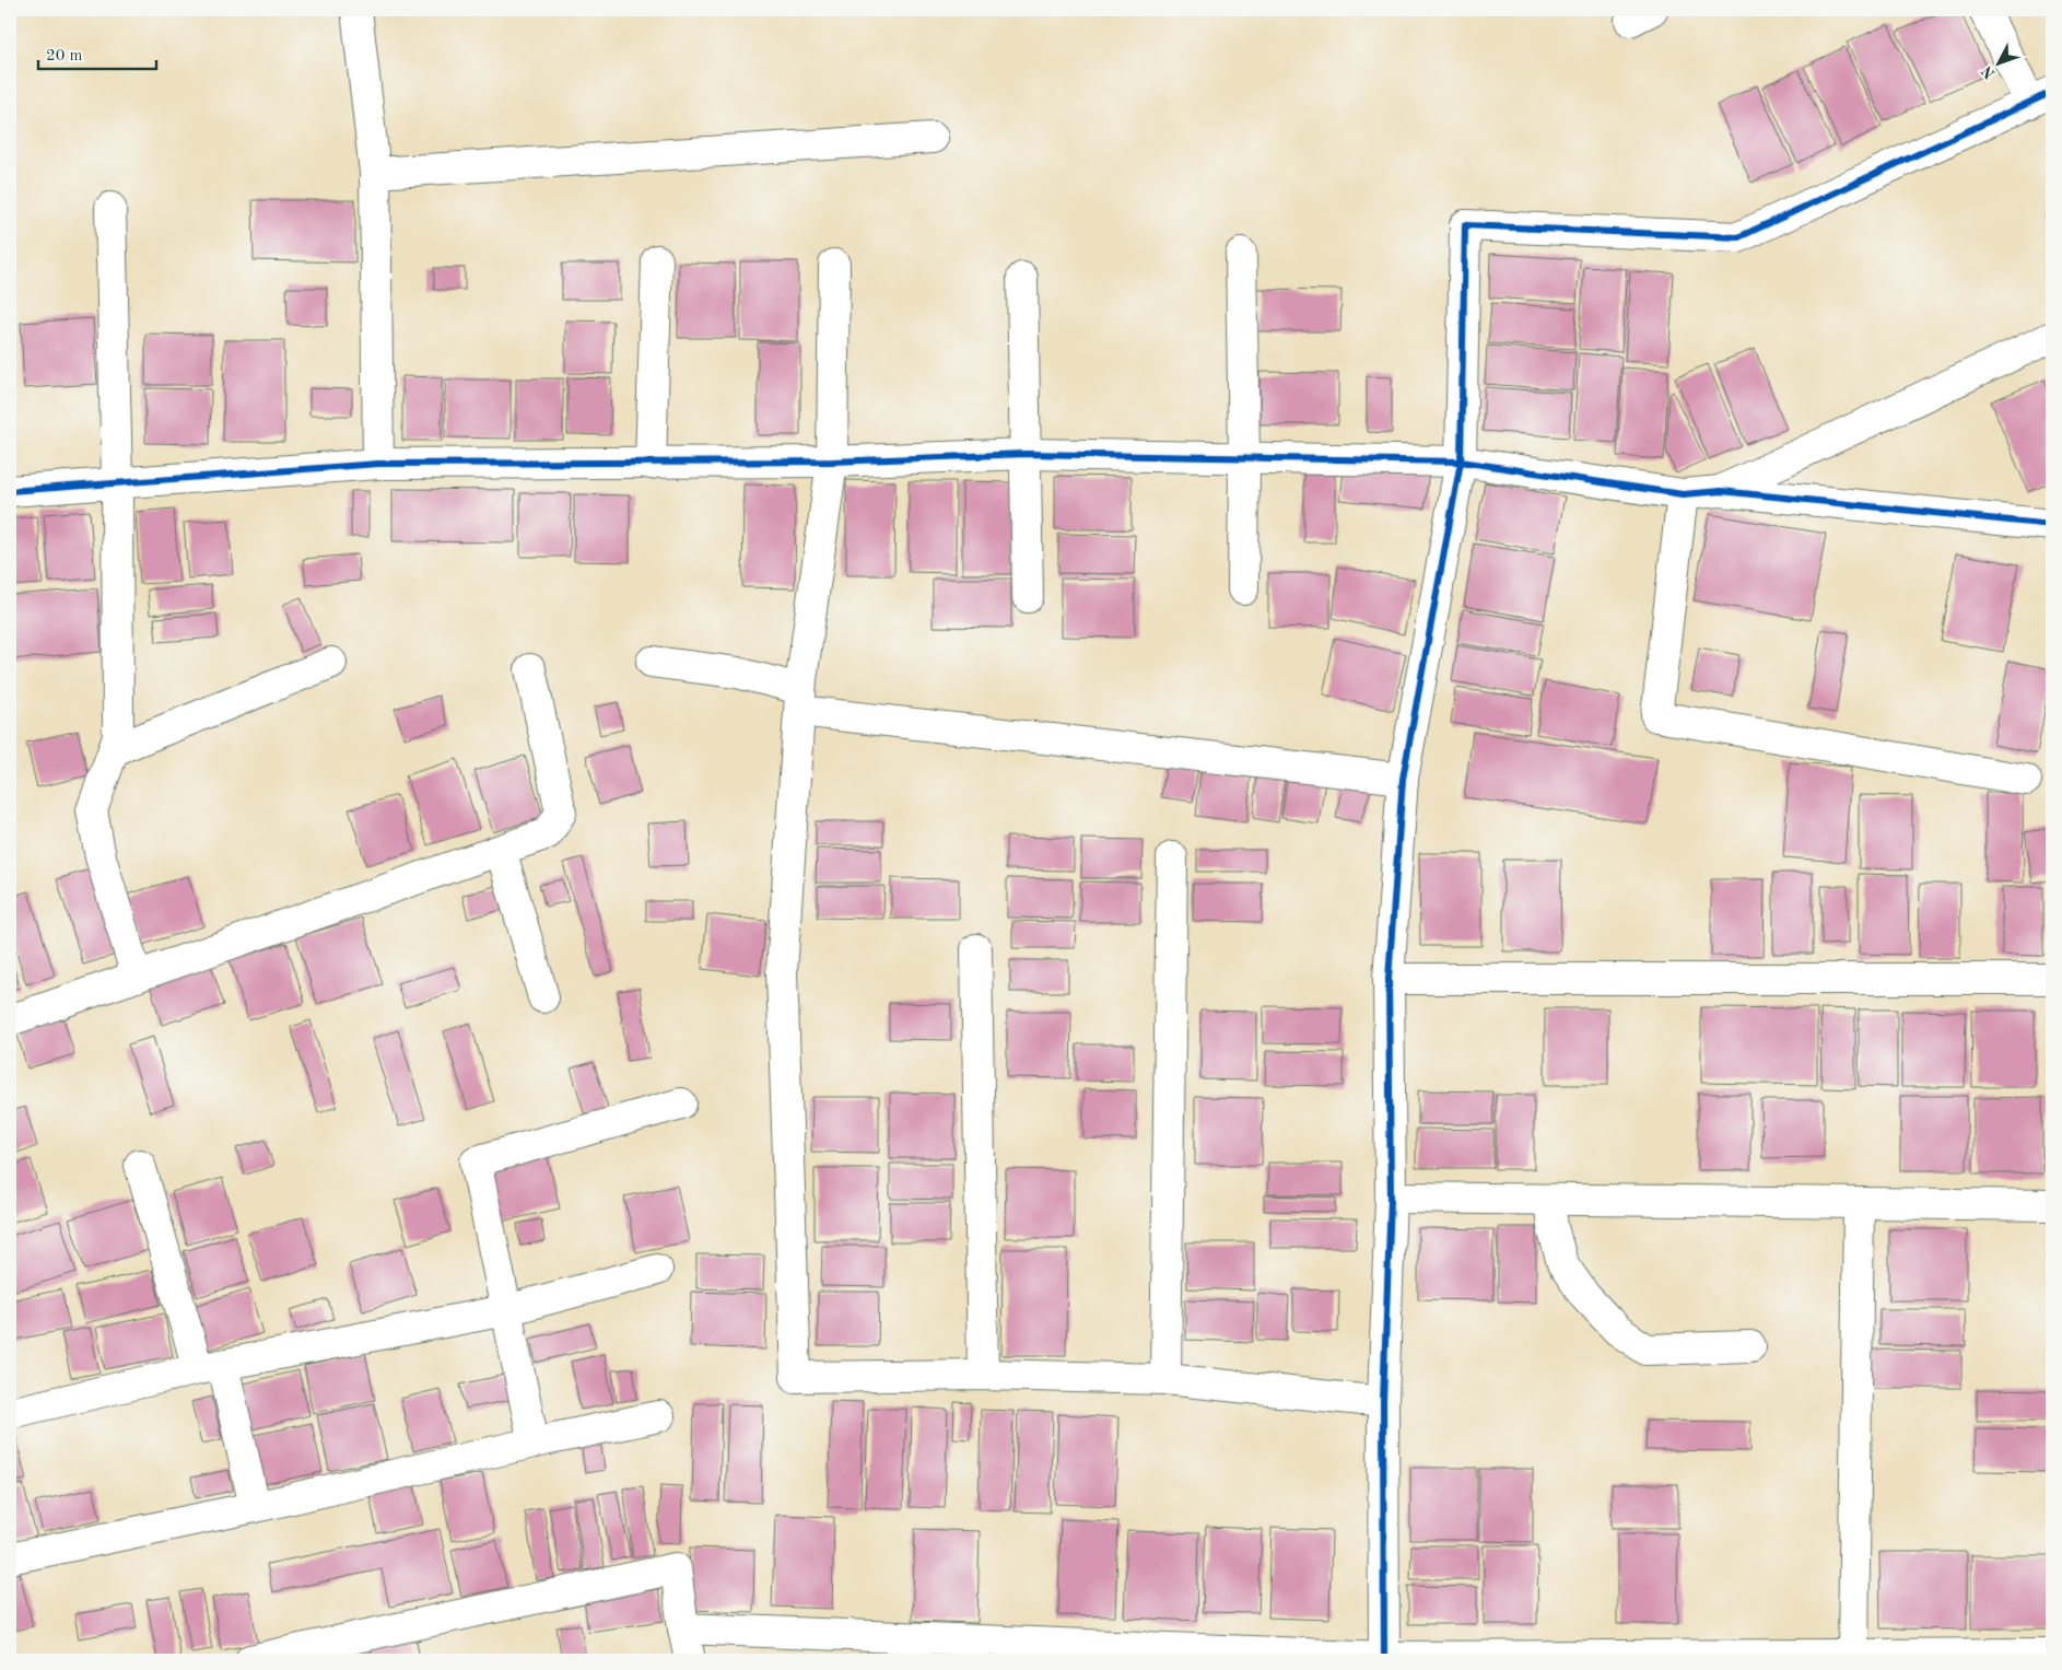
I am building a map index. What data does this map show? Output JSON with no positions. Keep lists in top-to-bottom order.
{
  "scale_bar": "20 m",
  "north": "bottom left"
}
